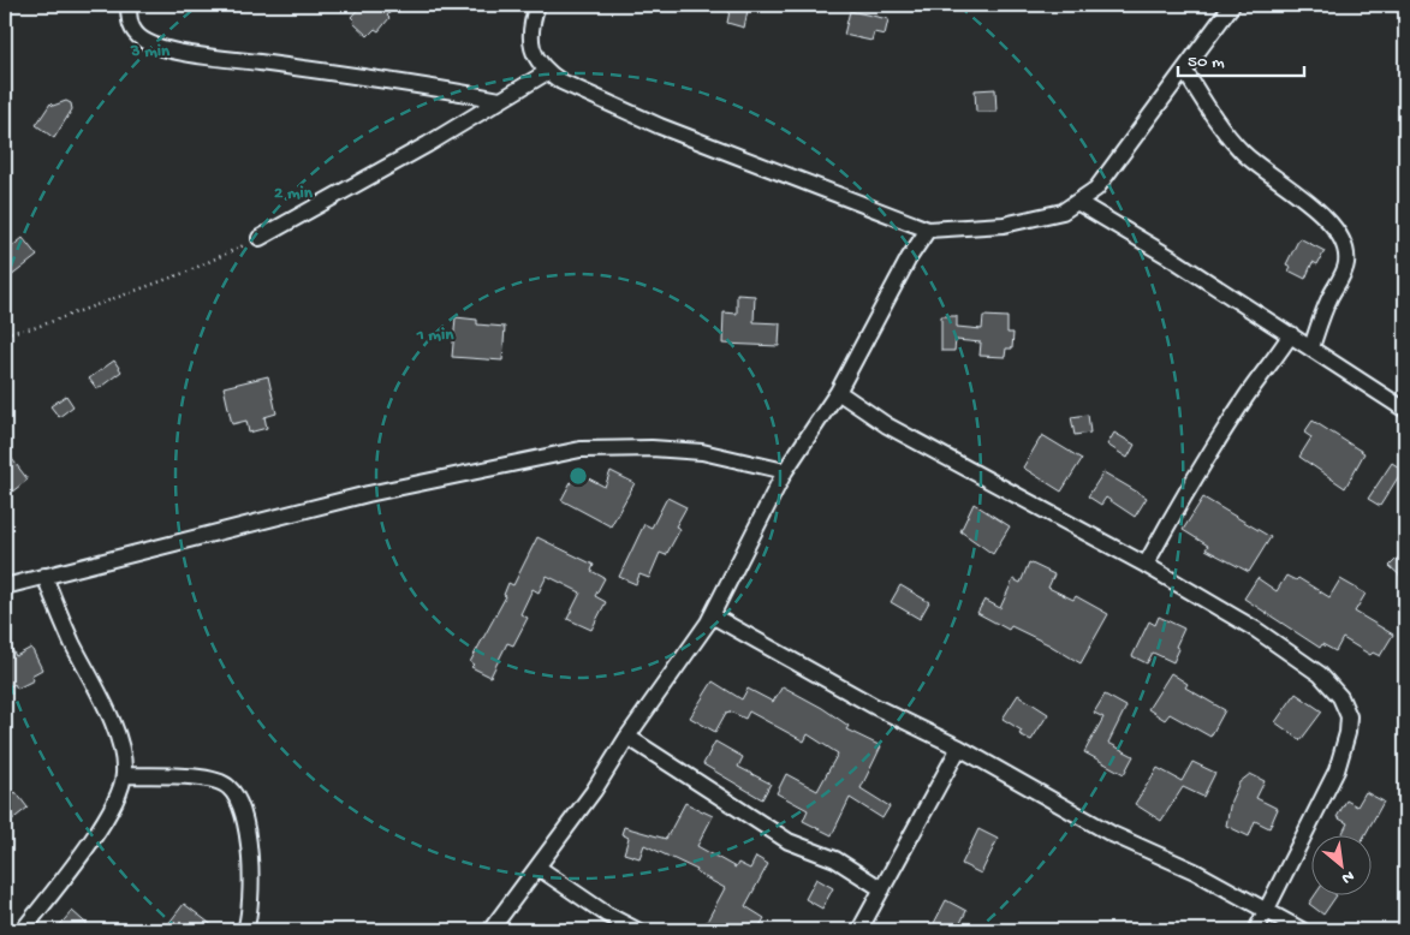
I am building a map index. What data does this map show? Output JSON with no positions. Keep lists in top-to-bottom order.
{
  "scale_bar": "50 m",
  "north": "bottom right",
  "rings": ["3 min", "2 min", "1 min"]
}
